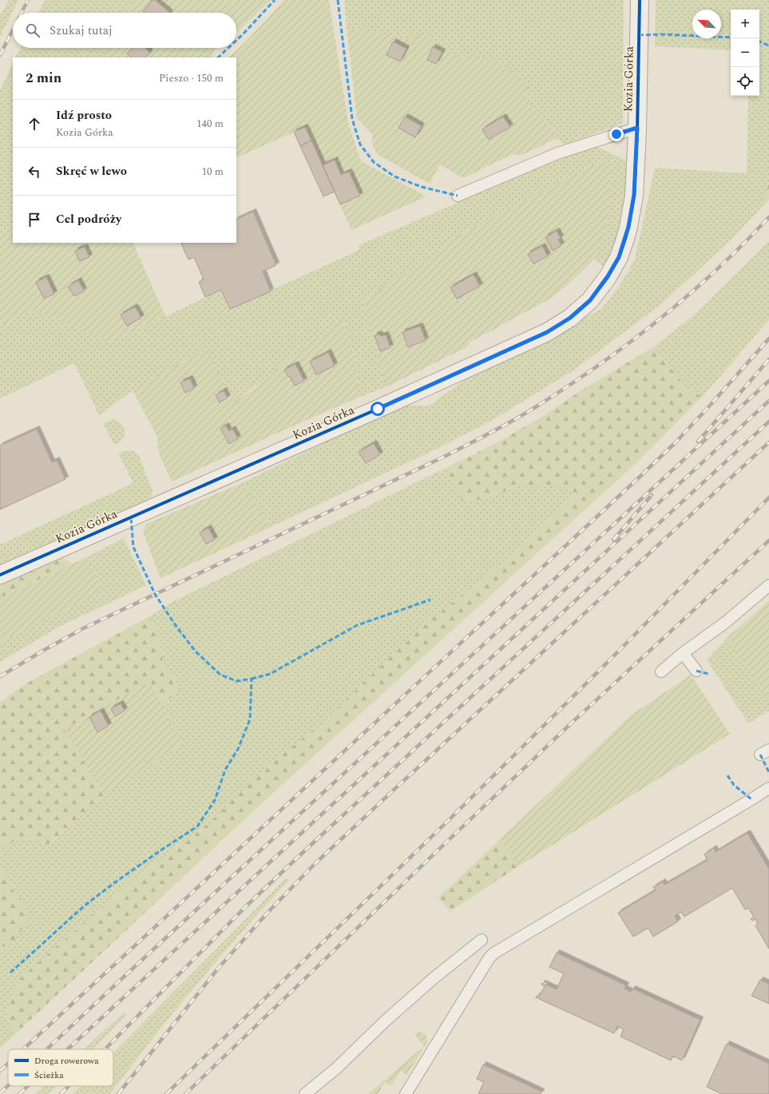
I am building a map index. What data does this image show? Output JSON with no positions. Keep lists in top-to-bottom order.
{
  "streets": {
    "street": ["Kozia Górka"]
  },
  "legend": ["Droga rowerowa", "Ścieżka"],
  "north": "top left",
  "page": {
    "map_buttons": ["+", "−"],
    "search": "Szukaj tutaj",
    "heading": ["2 min", "Pieszo · 150 m"],
    "list": [
      ["Idź prosto", "Kozia Górka", "140 m"],
      ["Skręć w lewo", "10 m"],
      "Cel podróży"
    ]
  }
}
